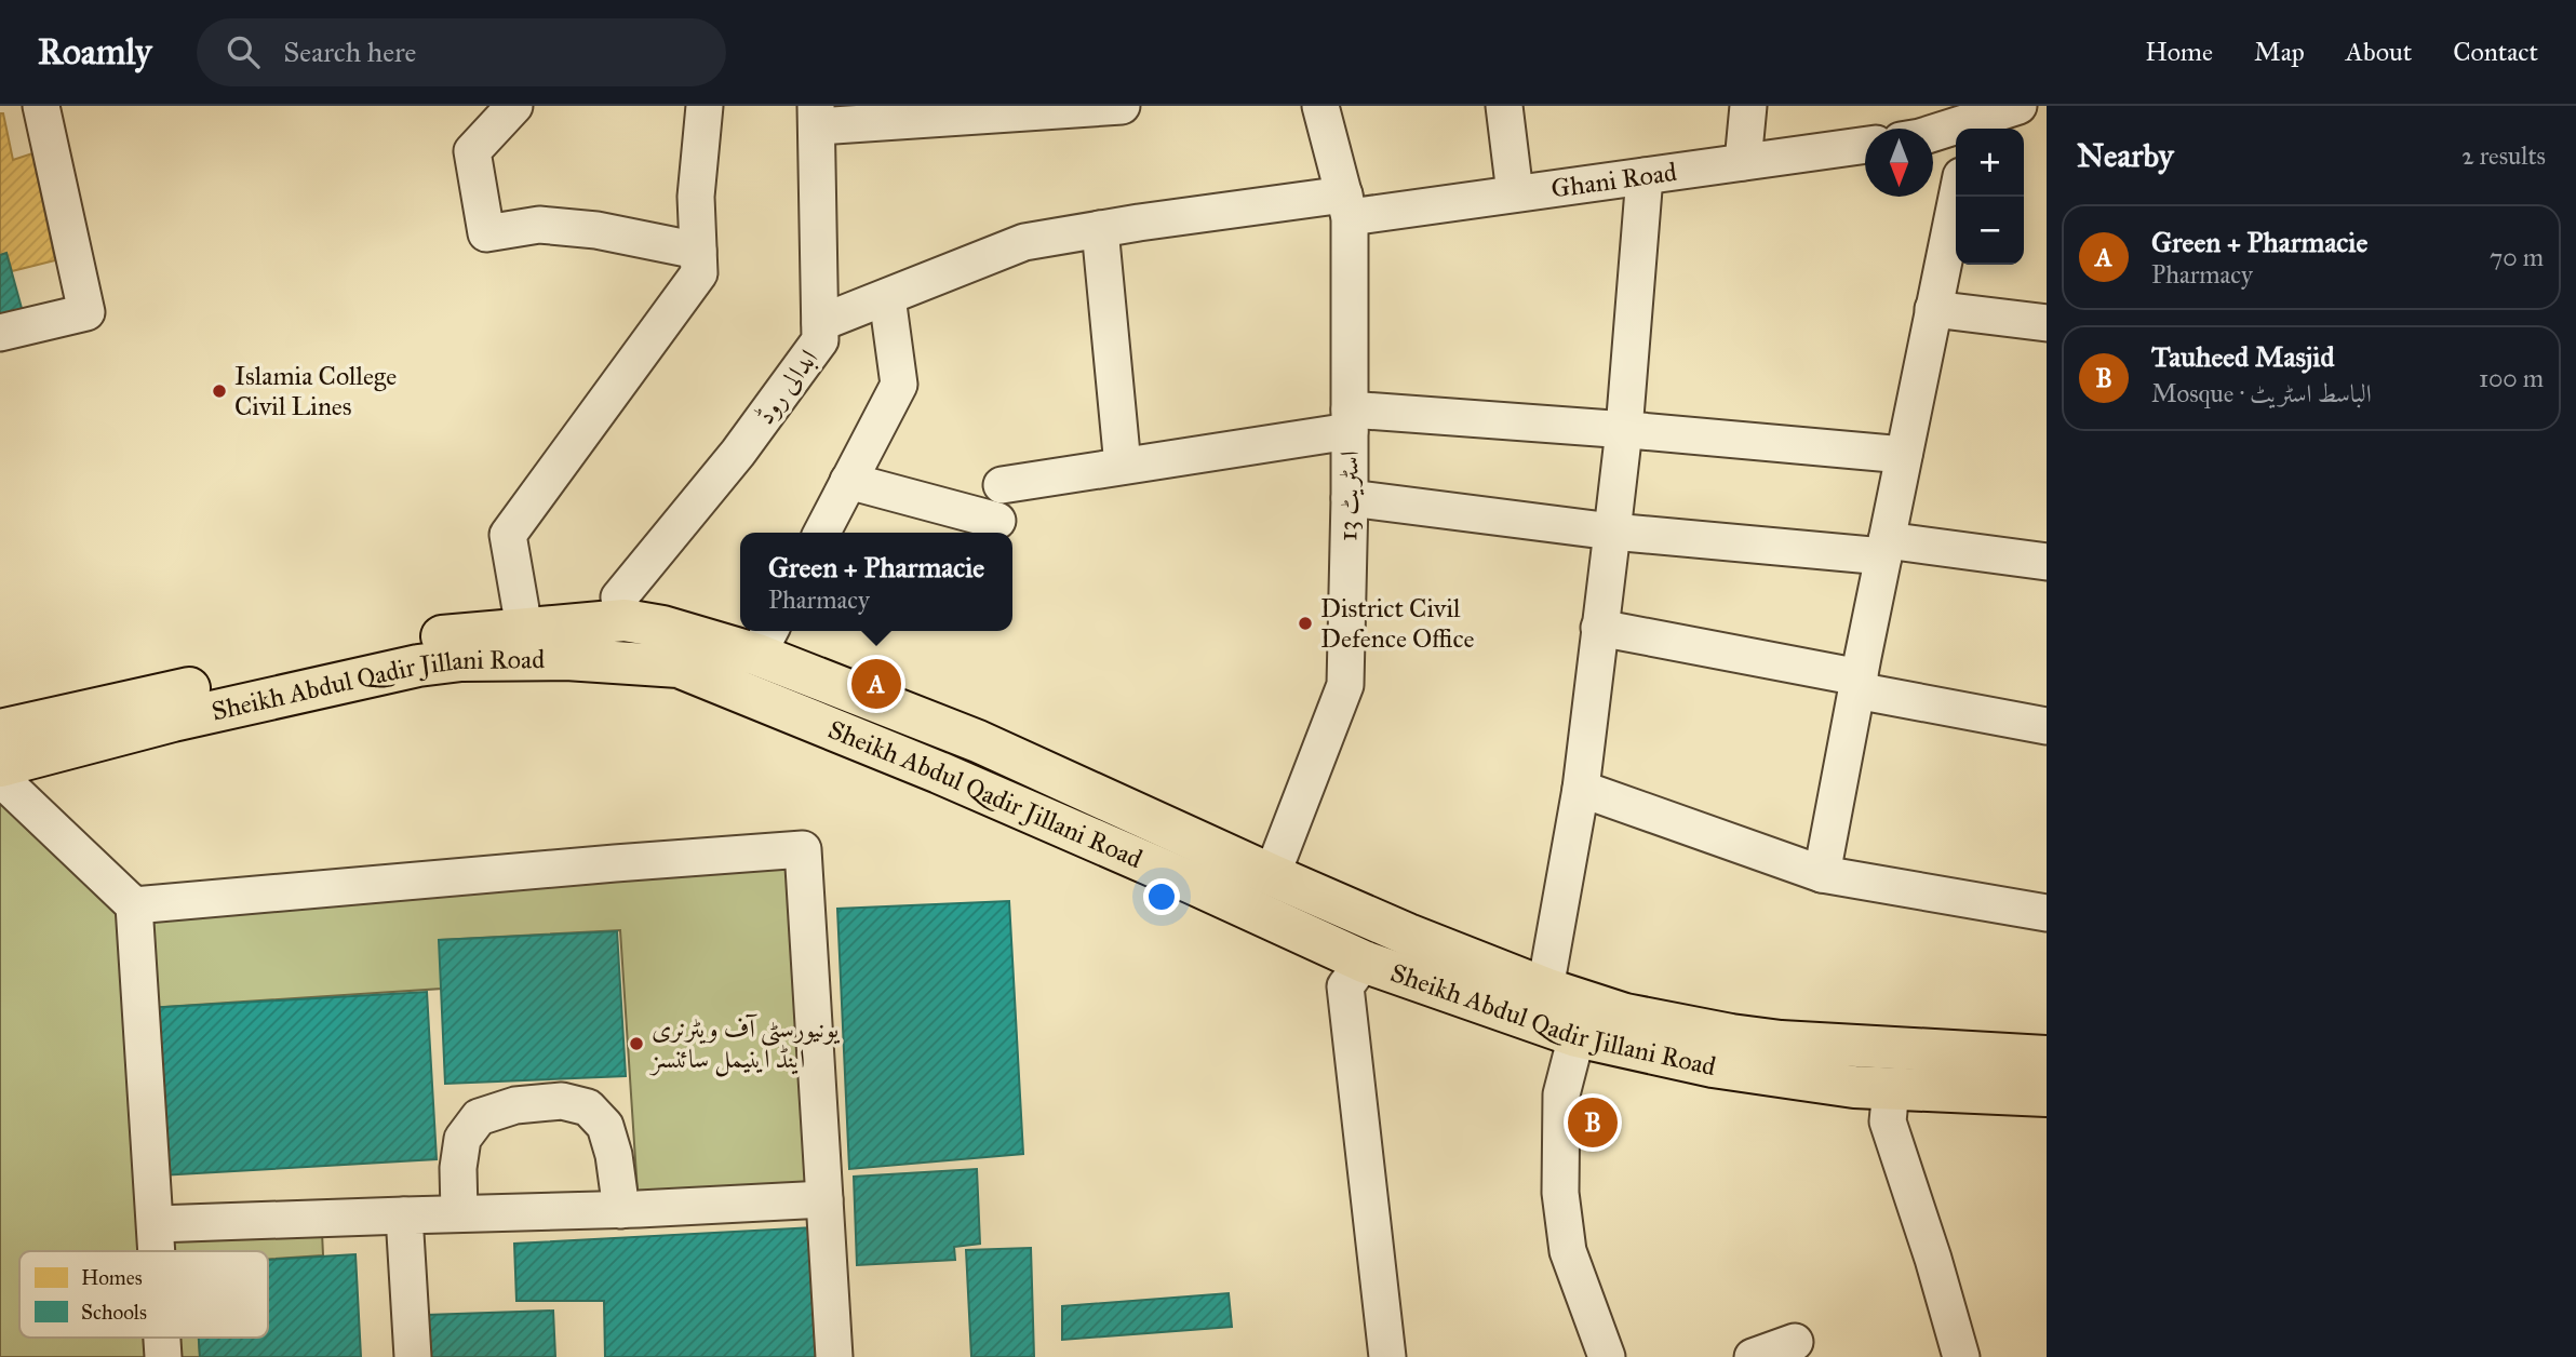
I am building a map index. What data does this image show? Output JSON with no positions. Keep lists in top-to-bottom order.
{
  "streets": {
    "main road": ["Sheikh Abdul Qadir Jillani Road"],
    "street": ["Ghani Road", "ابدالی روڈ", "اسٹریٹ 13"]
  },
  "crossings": [
    ["Ghani Road", "ابدالی روڈ"],
    ["Ghani Road", "اسٹریٹ 13"],
    ["ابدالی روڈ", "Sheikh Abdul Qadir Jillani Road"],
    ["اسٹریٹ 13", "Sheikh Abdul Qadir Jillani Road"]
  ],
  "places": ["Islamia College Civil Lines", "District Civil Defence Office", "یونیورسٹی آف ویٹرنری اینڈ اینیمل سائنسز"],
  "legend": ["Homes", "Schools"],
  "north": "bottom",
  "page": {
    "header": "Roamly",
    "search": "Search here",
    "nav": [
      "Home",
      "Map",
      "About",
      "Contact"
    ],
    "heading": ["Nearby", "2 results"],
    "map_buttons": ["+", "−"],
    "list": [
      {
        "mark": "A",
        "name": "Green + Pharmacie",
        "note": "Pharmacy",
        "value": "70 m"
      },
      {
        "mark": "B",
        "name": "Tauheed Masjid",
        "note": "Mosque · الباسط اسٹریٹ",
        "value": "100 m"
      }
    ],
    "popup": ["Green + Pharmacie", "Pharmacy"],
    "pins": ["A", "B"]
  }
}
